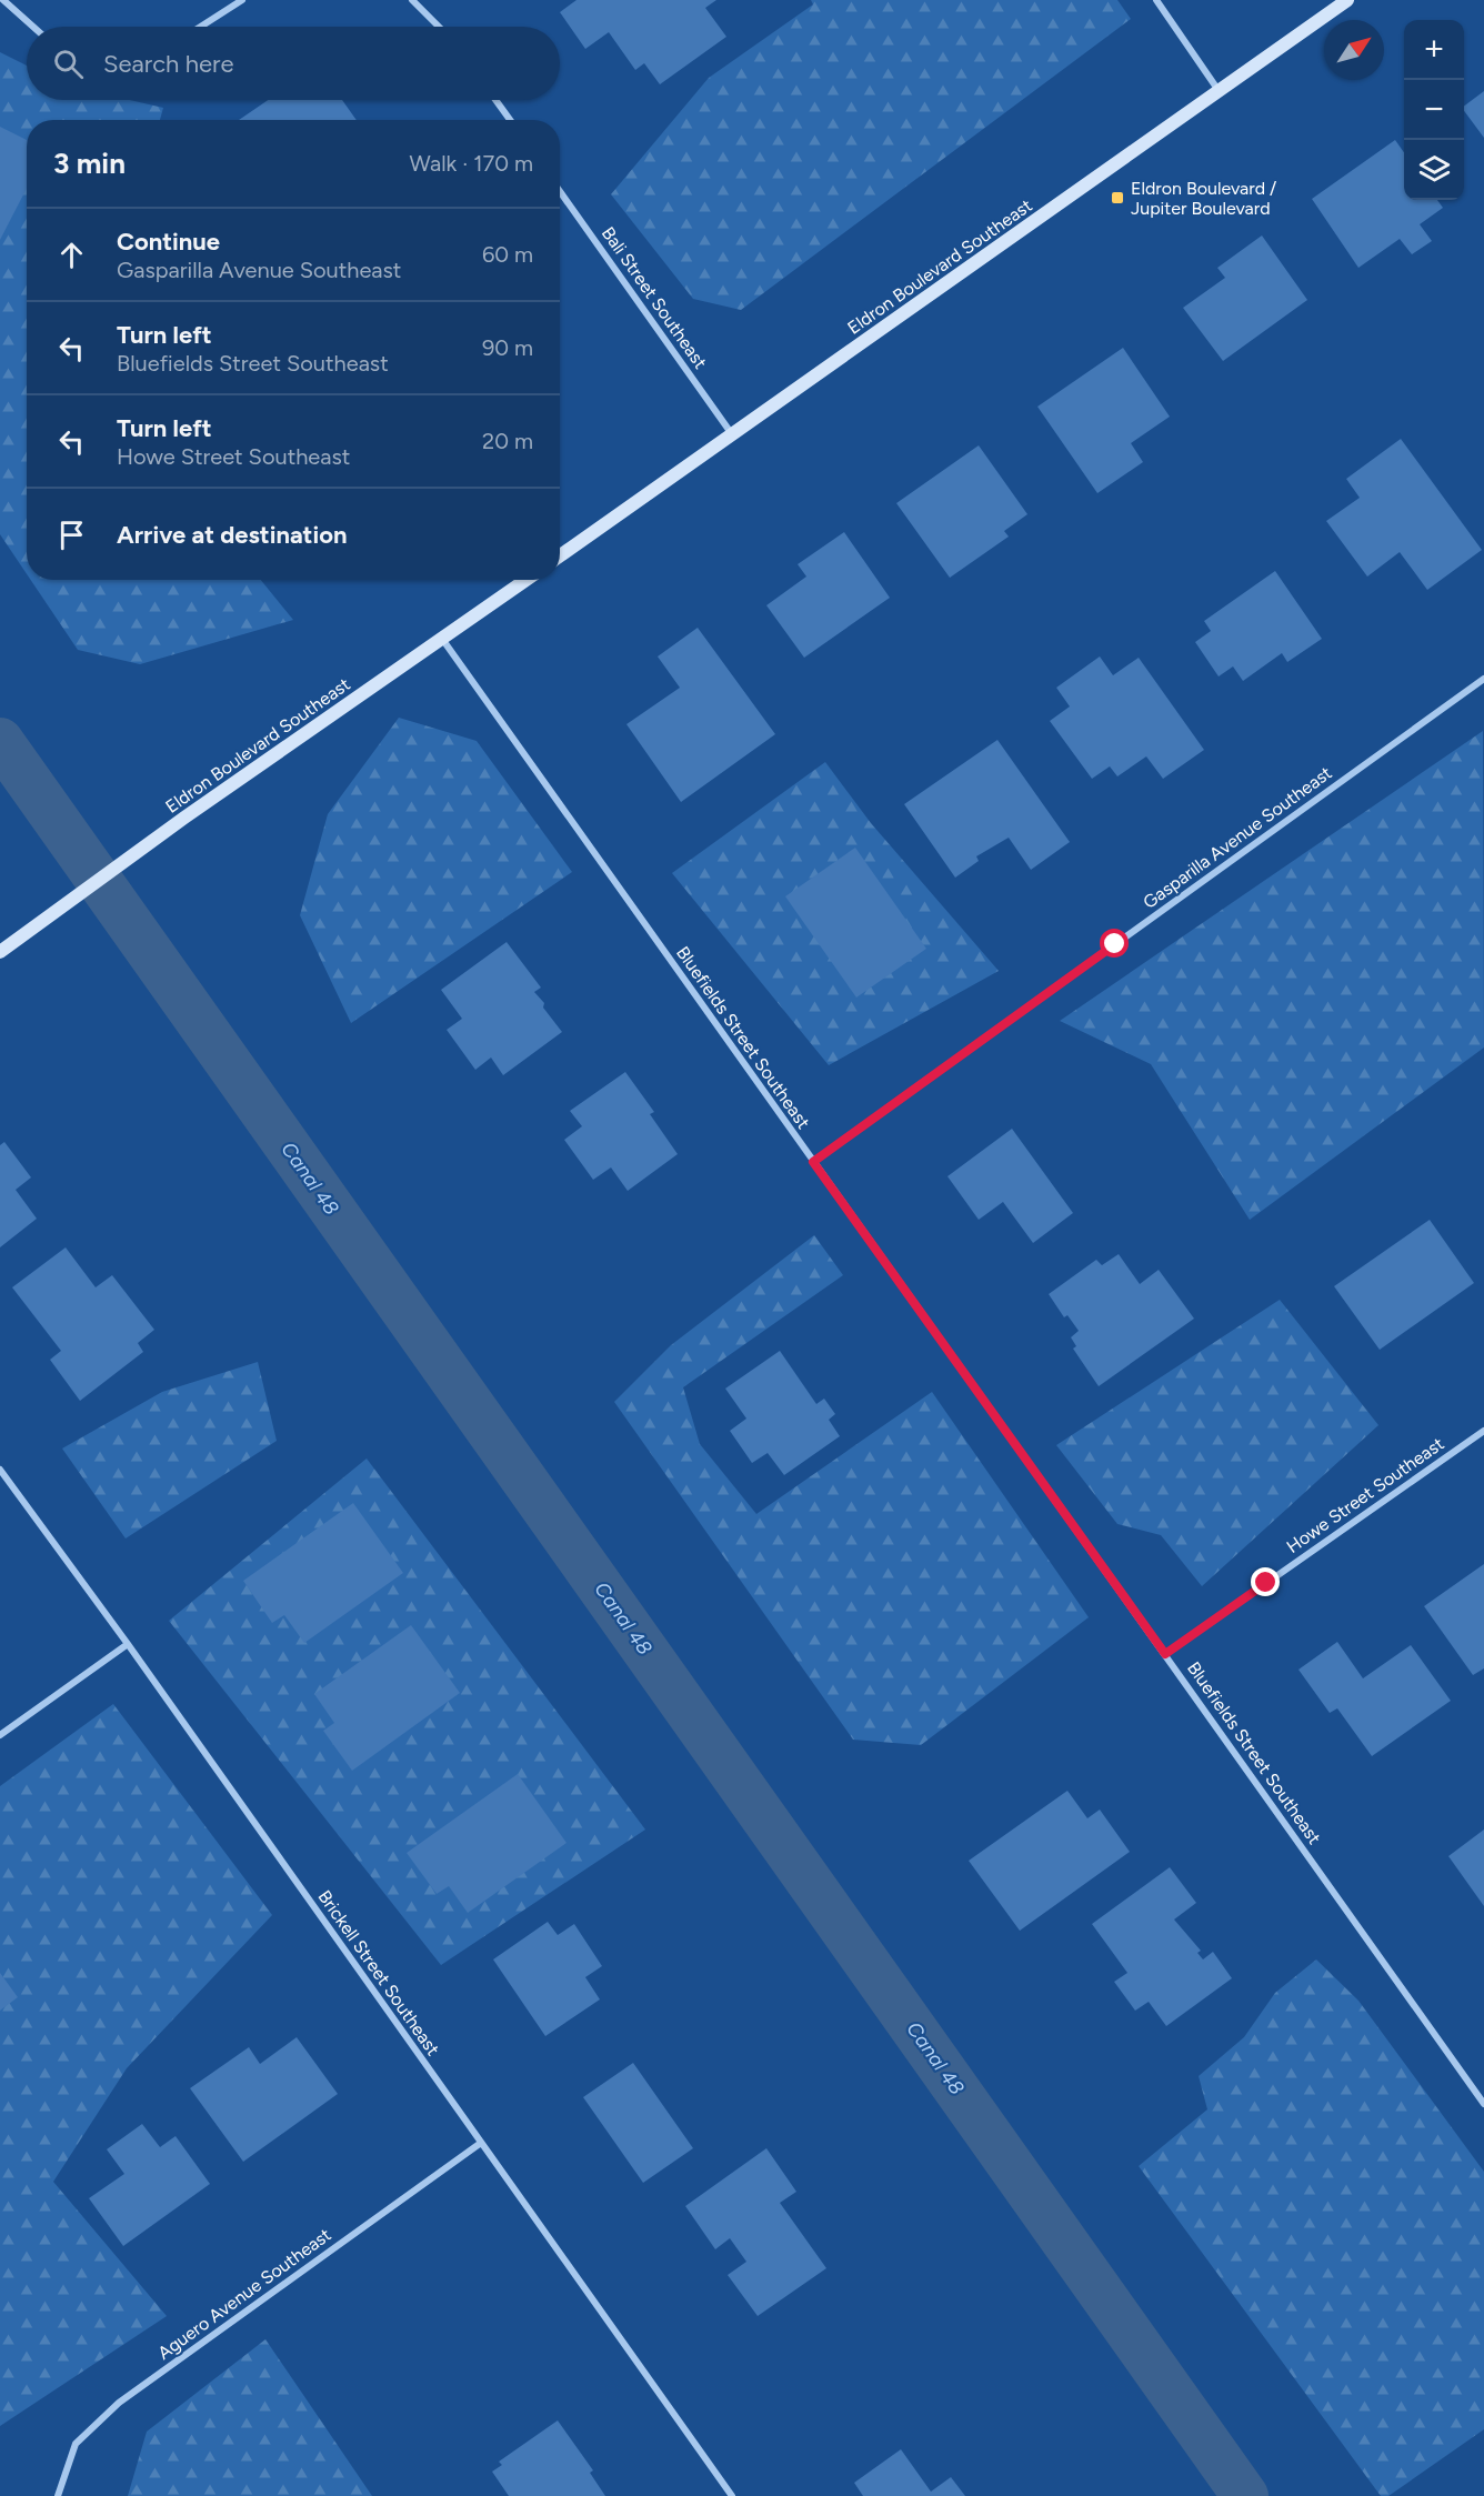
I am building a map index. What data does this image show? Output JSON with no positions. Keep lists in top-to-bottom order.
{
  "streets": {
    "street": [
      "Eldron Boulevard Southeast",
      "Bali Street Southeast",
      "Gasparilla Avenue Southeast",
      "Bluefields Street Southeast",
      "Howe Street Southeast",
      "Brickell Street Southeast",
      "Aguero Avenue Southeast"
    ]
  },
  "crossings": [
    ["Eldron Boulevard Southeast", "Bali Street Southeast"],
    ["Eldron Boulevard Southeast", "Bluefields Street Southeast"],
    ["Gasparilla Avenue Southeast", "Bluefields Street Southeast"],
    ["Bluefields Street Southeast", "Howe Street Southeast"],
    ["Brickell Street Southeast", "Aguero Avenue Southeast"]
  ],
  "water": ["Canal 48"],
  "places": {
    "transit": ["Eldron Boulevard / Jupiter Boulevard"]
  },
  "north": "top right",
  "page": {
    "map_buttons": ["+", "−"],
    "search": "Search here",
    "heading": ["3 min", "Walk · 170 m"],
    "list": [
      ["Continue", "Gasparilla Avenue Southeast", "60 m"],
      ["Turn left", "Bluefields Street Southeast", "90 m"],
      ["Turn left", "Howe Street Southeast", "20 m"],
      "Arrive at destination"
    ]
  }
}
